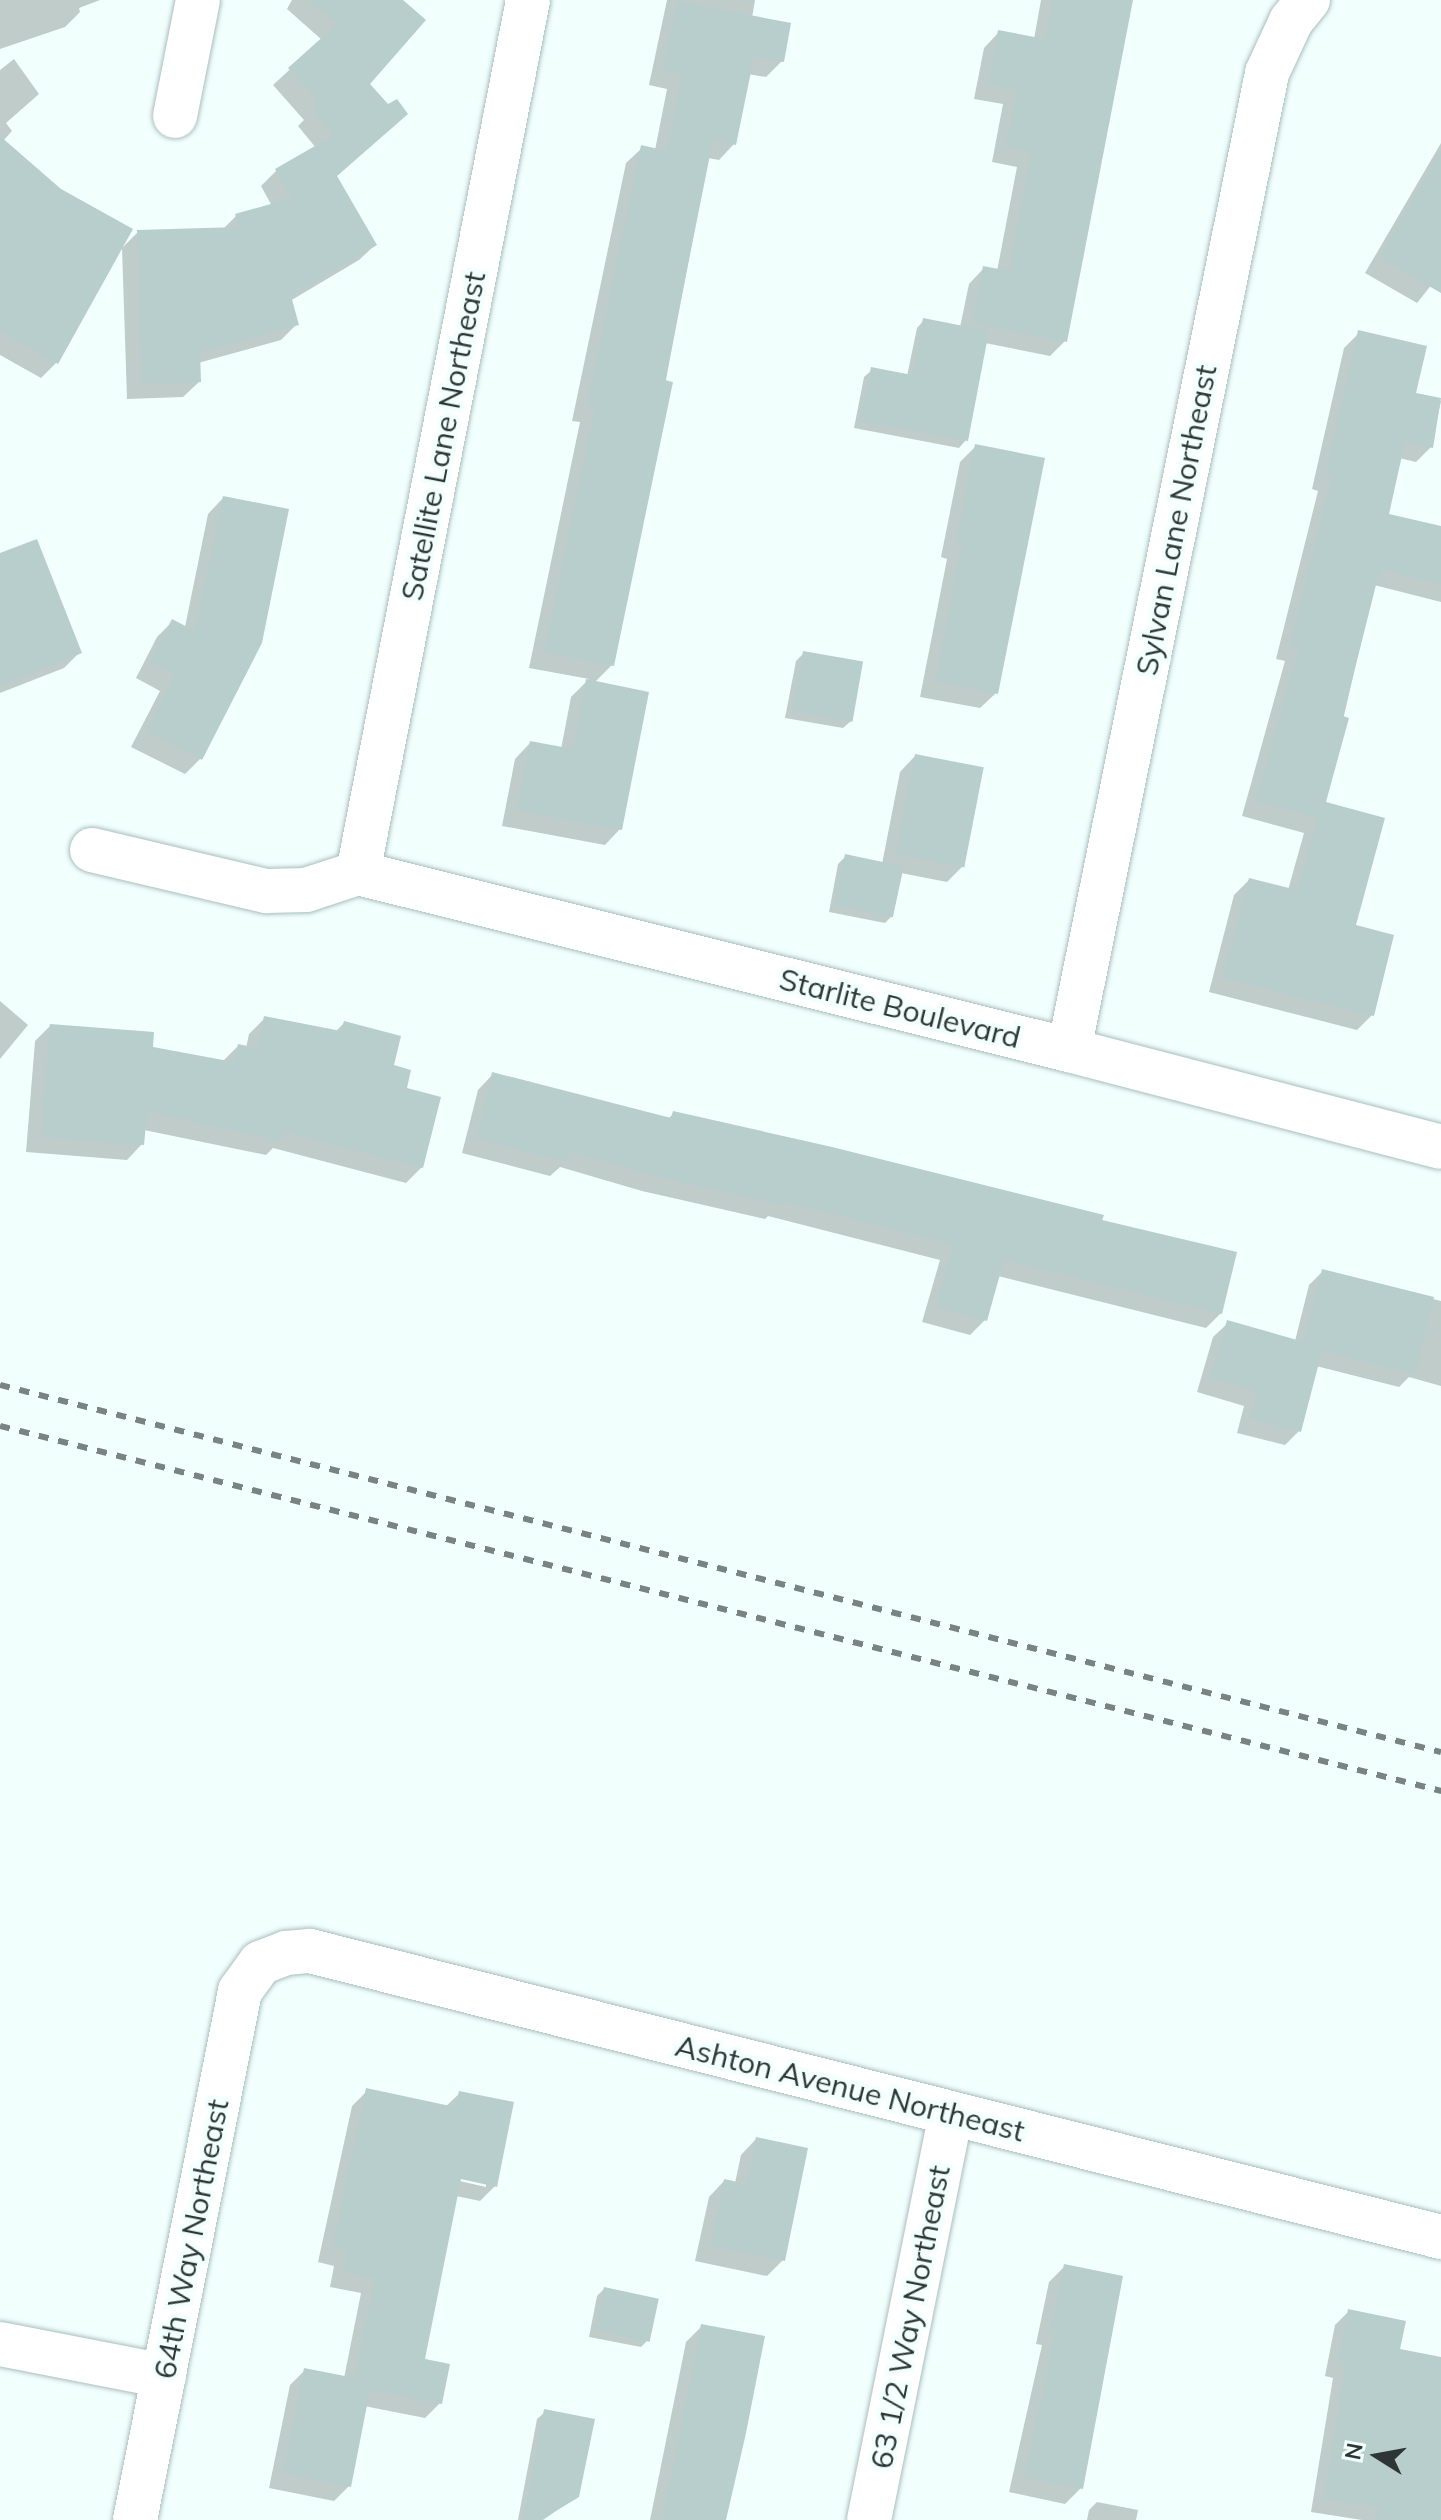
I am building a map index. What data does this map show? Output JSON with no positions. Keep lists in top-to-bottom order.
{
  "streets": {
    "street": [
      "Satellite Lane Northeast",
      "Sylvan Lane Northeast",
      "Starlite Boulevard",
      "Ashton Avenue Northeast",
      "64th Way Northeast",
      "63 1/2 Way Northeast"
    ]
  },
  "crossings": [
    ["Satellite Lane Northeast", "Starlite Boulevard"],
    ["Sylvan Lane Northeast", "Starlite Boulevard"],
    ["Ashton Avenue Northeast", "64th Way Northeast"],
    ["Ashton Avenue Northeast", "63 1/2 Way Northeast"]
  ],
  "north": "left"
}
